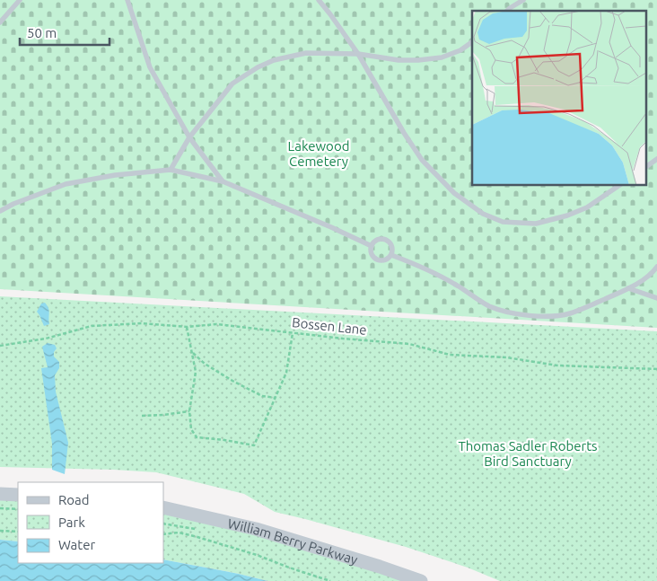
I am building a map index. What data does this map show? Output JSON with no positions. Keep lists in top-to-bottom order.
{
  "streets": {
    "street": ["William Berry Parkway"],
    "path": ["Bossen Lane"]
  },
  "parks": ["Lakewood Cemetery", "Thomas Sadler Roberts Bird Sanctuary"],
  "legend": ["Road", "Park", "Water"],
  "scale_bar": "50 m"
}
